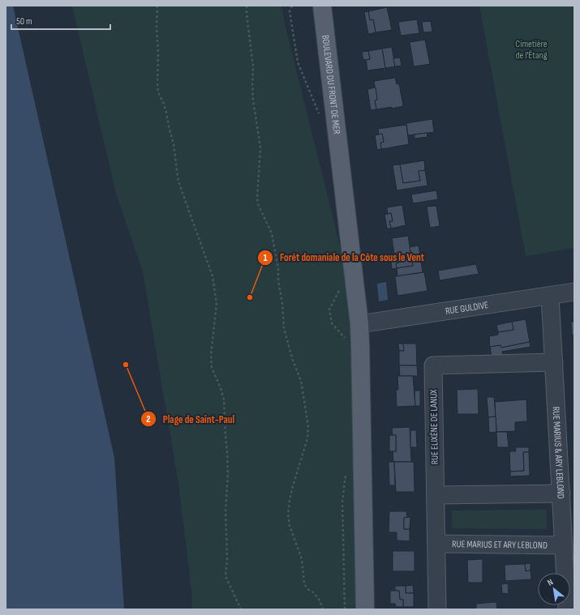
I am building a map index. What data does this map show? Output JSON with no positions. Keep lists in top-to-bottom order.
{
  "streets": {
    "main road": ["BOULEVARD DU FRONT DE MER"],
    "street": [
      "RUE GULDIVE",
      "RUE ELIXÈNE DE LANUX",
      "RUE MARIUS & ARY LEBLOND",
      "RUE MARIUS ET ARY LEBLOND"
    ]
  },
  "crossings": [
    ["BOULEVARD DU FRONT DE MER", "RUE GULDIVE"],
    ["RUE GULDIVE", "RUE MARIUS & ARY LEBLOND"],
    ["RUE ELIXÈNE DE LANUX", "RUE MARIUS & ARY LEBLOND"],
    ["RUE ELIXÈNE DE LANUX", "RUE MARIUS ET ARY LEBLOND"],
    ["RUE MARIUS & ARY LEBLOND", "RUE MARIUS ET ARY LEBLOND"]
  ],
  "parks": ["Cimetière de l'Étang"],
  "places": ["Forêt domaniale de la Côte sous le Vent", "Plage de Saint-Paul"],
  "scale_bar": "50 m",
  "north": "top left"
}
